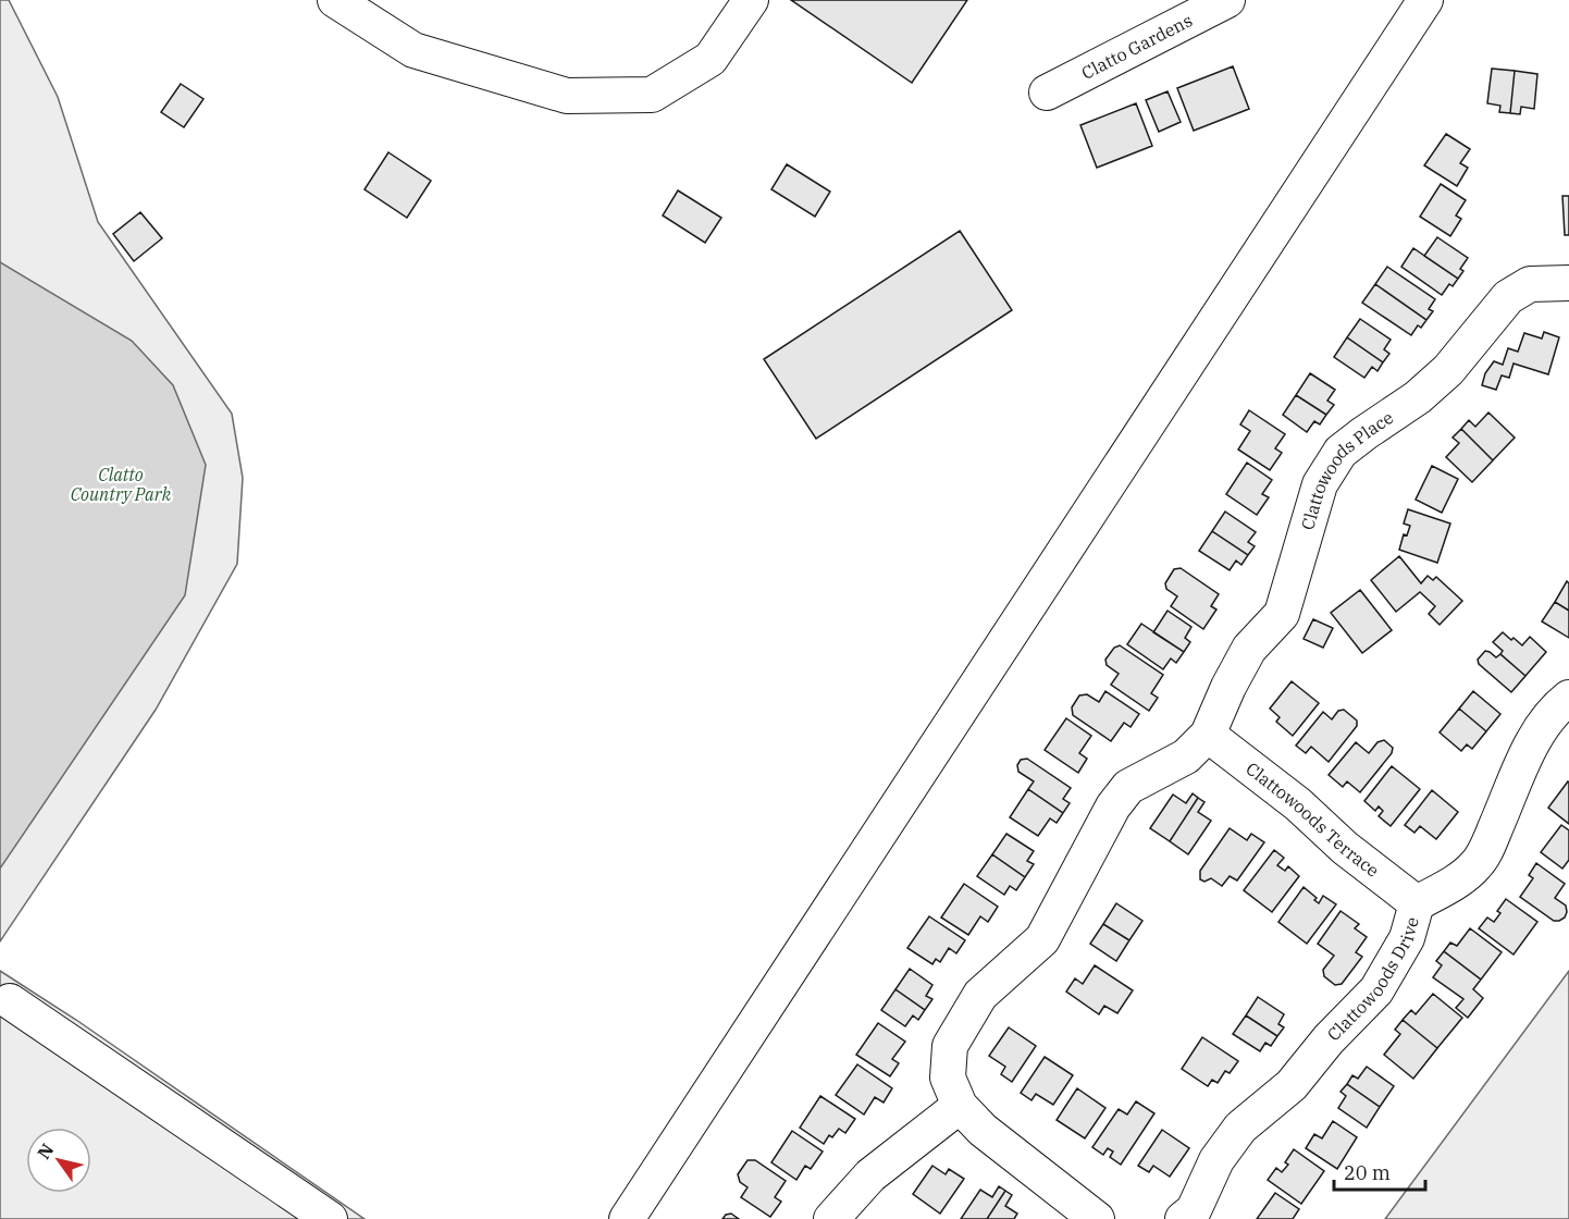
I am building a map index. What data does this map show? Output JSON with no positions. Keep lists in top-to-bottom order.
{
  "streets": {
    "street": [
      "Clatto Gardens",
      "Clattowoods Place",
      "Clattowoods Terrace",
      "Clattowoods Drive"
    ]
  },
  "crossings": [
    ["Clattowoods Place", "Clattowoods Terrace"],
    ["Clattowoods Terrace", "Clattowoods Drive"]
  ],
  "parks": ["Clatto Country Park"],
  "scale_bar": "20 m",
  "north": "top left"
}
